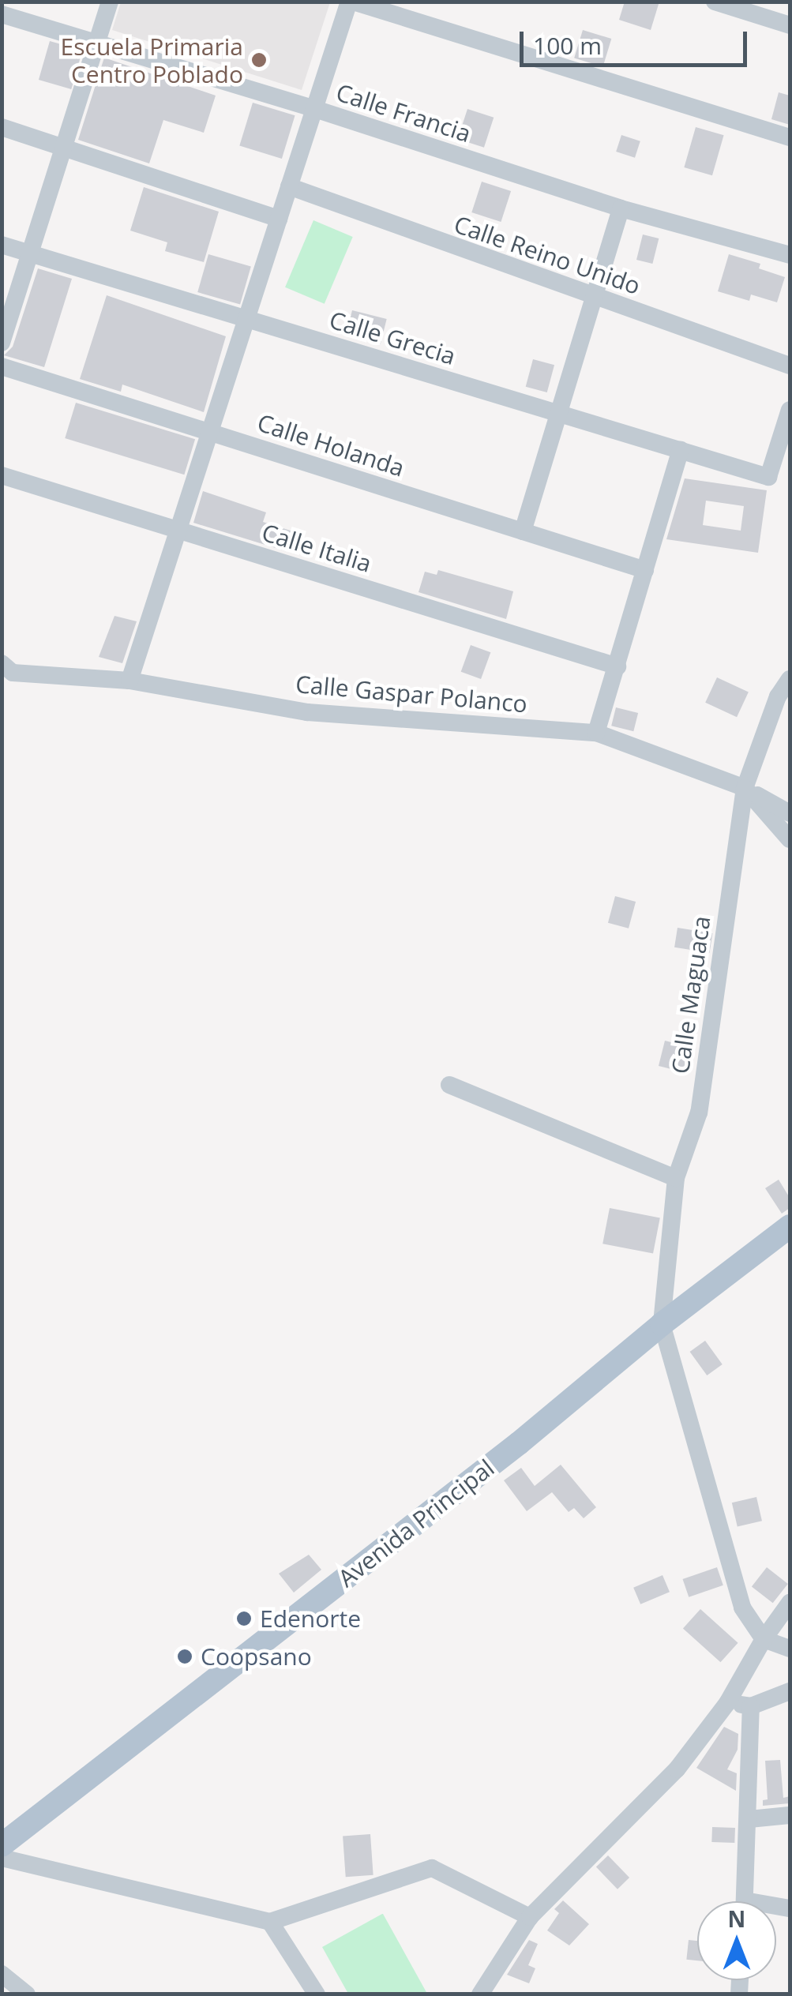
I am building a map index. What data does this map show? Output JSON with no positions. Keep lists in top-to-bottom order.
{
  "streets": {
    "main road": ["Avenida Principal"],
    "street": [
      "Calle Francia",
      "Calle Reino Unido",
      "Calle Grecia",
      "Calle Holanda",
      "Calle Italia",
      "Calle Gaspar Polanco",
      "Calle Maguaca"
    ]
  },
  "crossings": [
    ["Calle Gaspar Polanco", "Calle Maguaca"],
    ["Calle Maguaca", "Avenida Principal"]
  ],
  "places": ["Escuela Primaria Centro Poblado", "Edenorte", "Coopsano"],
  "scale_bar": "100 m",
  "north": "top"
}
